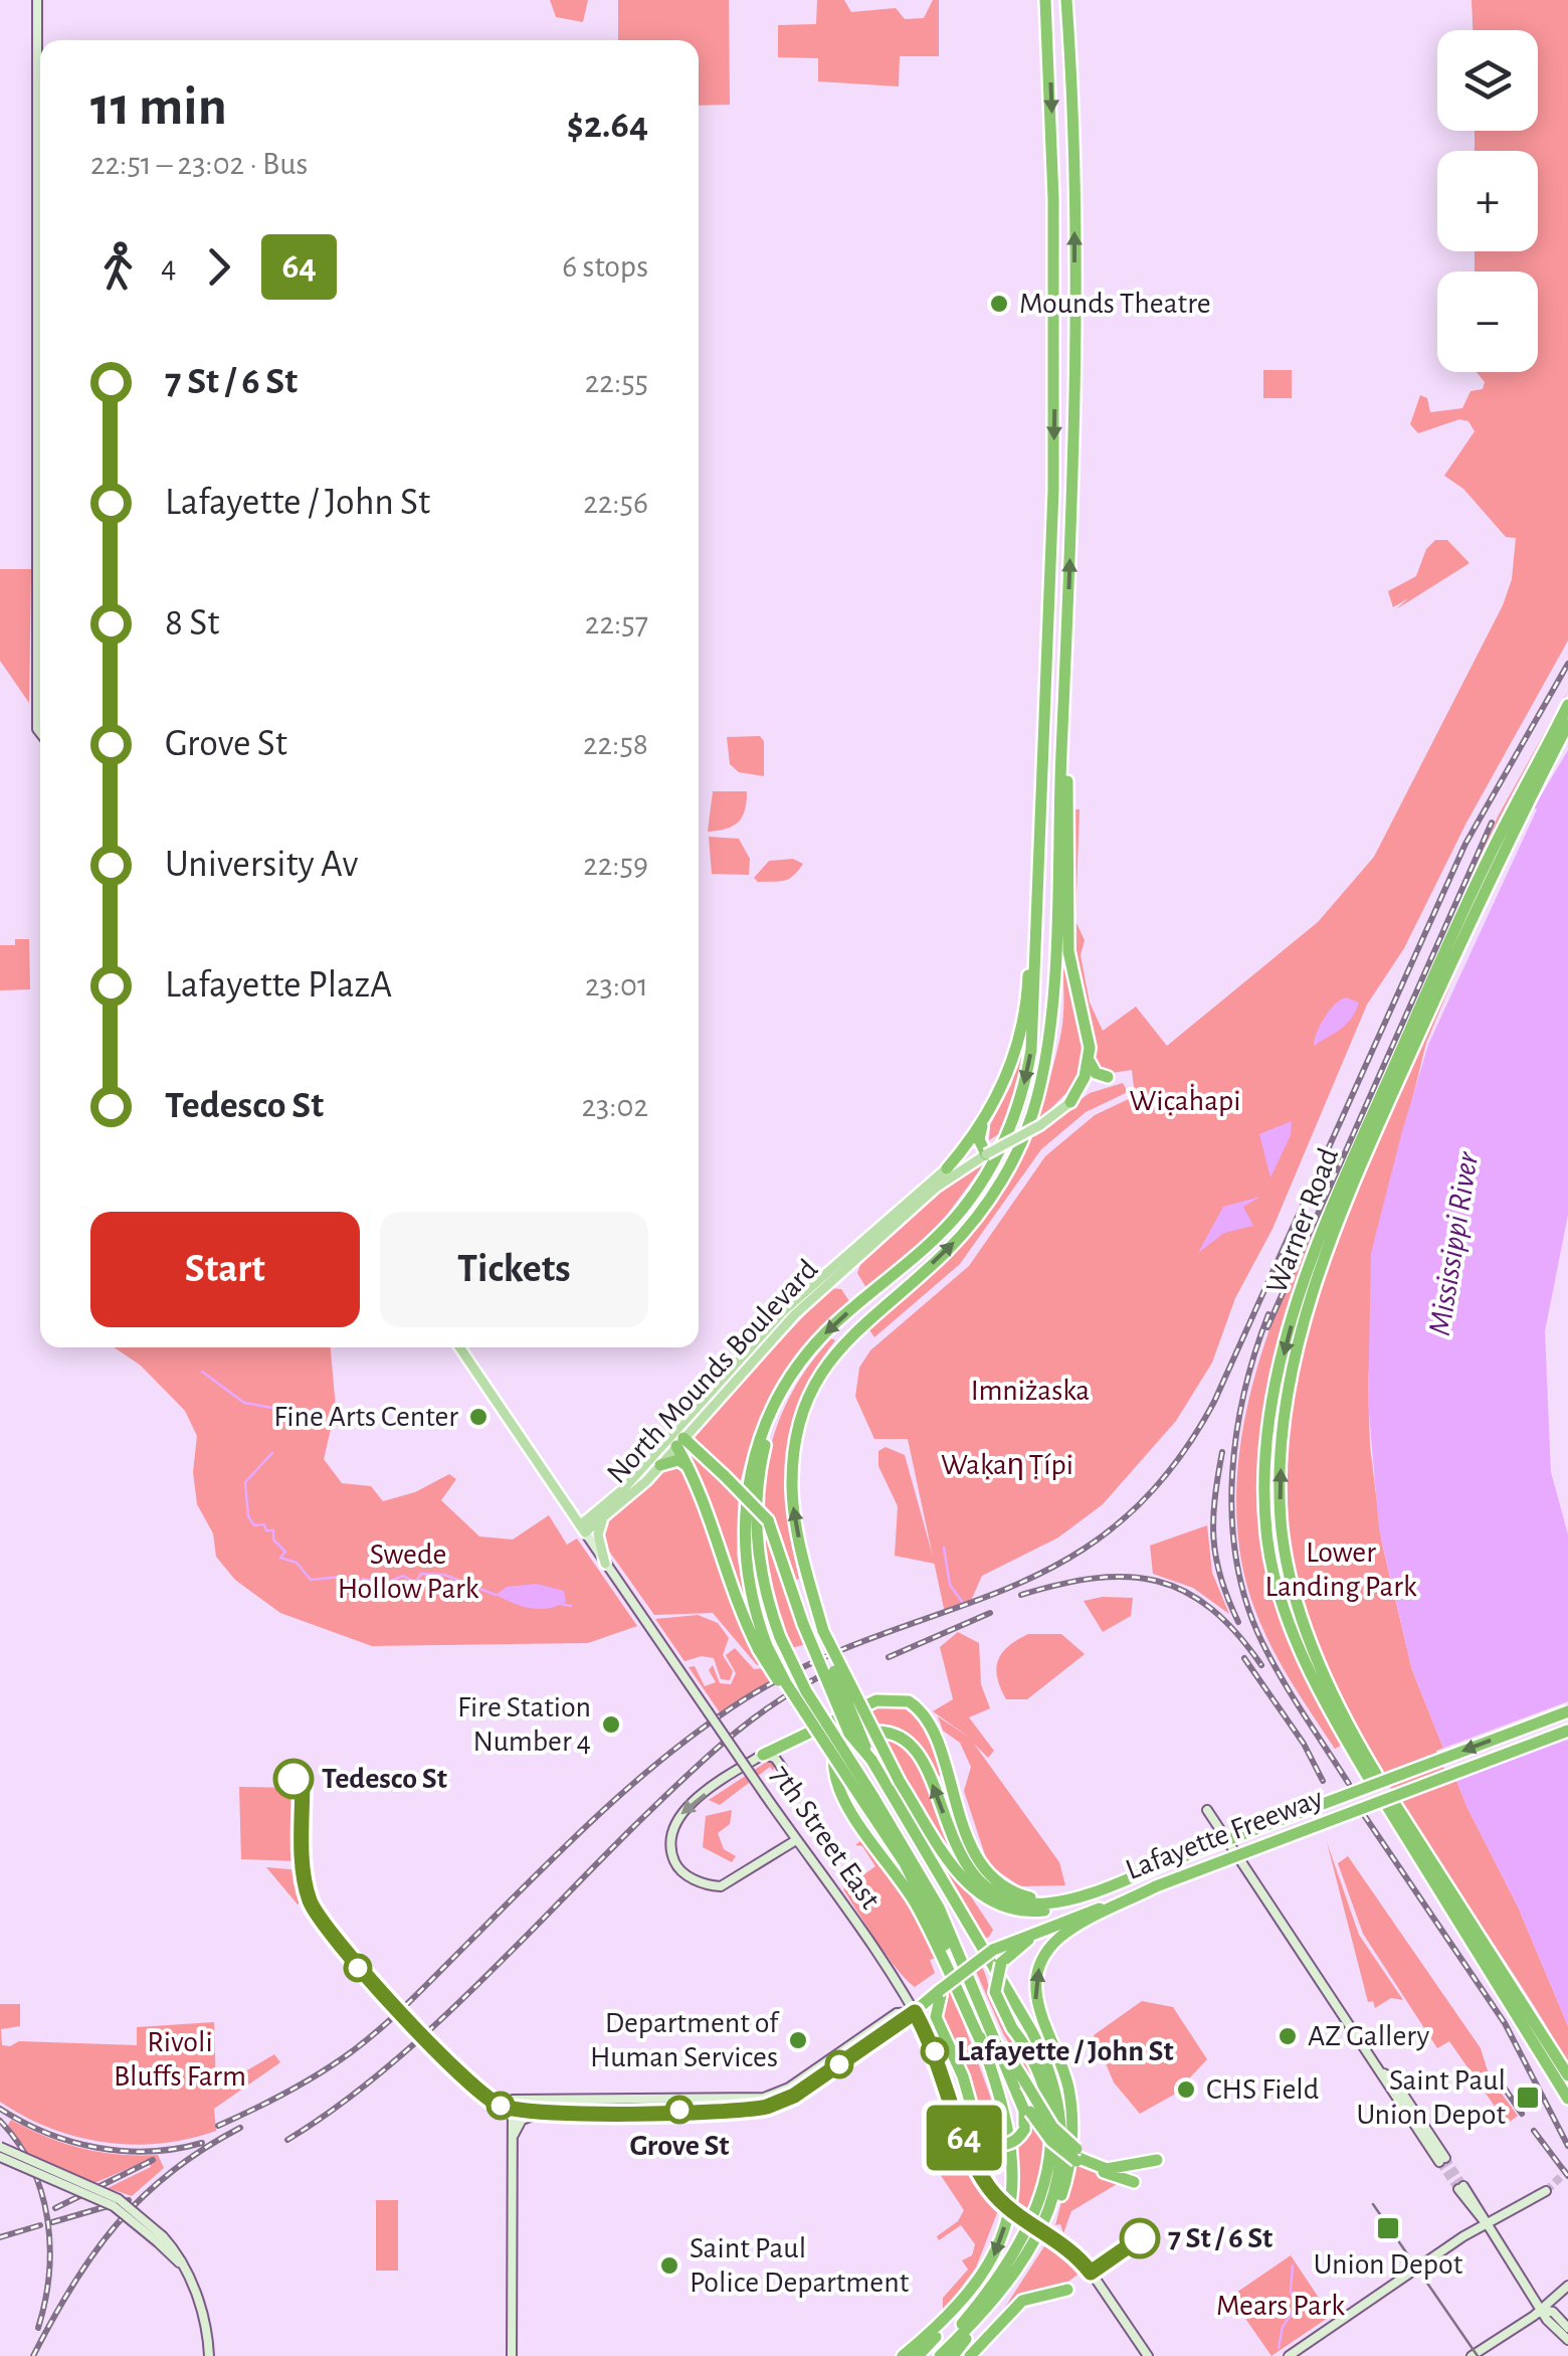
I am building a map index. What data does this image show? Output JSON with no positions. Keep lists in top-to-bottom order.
{
  "streets": {
    "highway": ["Warner Road", "Lafayette Freeway"],
    "main road": ["North Mounds Boulevard", "7th Street East"]
  },
  "crossings": [
    ["North Mounds Boulevard", "7th Street East"]
  ],
  "water": ["Mississippi River"],
  "parks": [
    "Wic̣aḣapi",
    "Imniżaska",
    "Waḳaƞ Ṭípi",
    "Lower Landing Park",
    "Swede Hollow Park",
    "Rivoli Bluffs Farm",
    "Mears Park"
  ],
  "places": {
    "other": [
      "Mounds Theatre",
      "Fine Arts Center",
      "Fire Station Number 4",
      "Tedesco St",
      "AZ Gallery",
      "Department of Human Services",
      "Lafayette / John St",
      "CHS Field",
      "Grove St",
      "7 St / 6 St",
      "Saint Paul Police Department"
    ],
    "transit": ["Saint Paul Union Depot", "Union Depot"]
  },
  "lines": ["bus line 64"],
  "page": {
    "on_map": "64",
    "map_buttons": ["+", "−"],
    "heading": ["11 min", "22:51 – 23:02 · Bus", "$2.64"],
    "legs": ["4", "64", "6 stops"],
    "list": [
      {
        "name": "7 St / 6 St",
        "value": "22:55"
      },
      {
        "name": "Lafayette / John St",
        "value": "22:56"
      },
      {
        "name": "8 St",
        "value": "22:57"
      },
      {
        "name": "Grove St",
        "value": "22:58"
      },
      {
        "name": "University Av",
        "value": "22:59"
      },
      {
        "name": "Lafayette PlazA",
        "value": "23:01"
      },
      {
        "name": "Tedesco St",
        "value": "23:02"
      }
    ],
    "buttons": ["Start", "Tickets"]
  }
}
